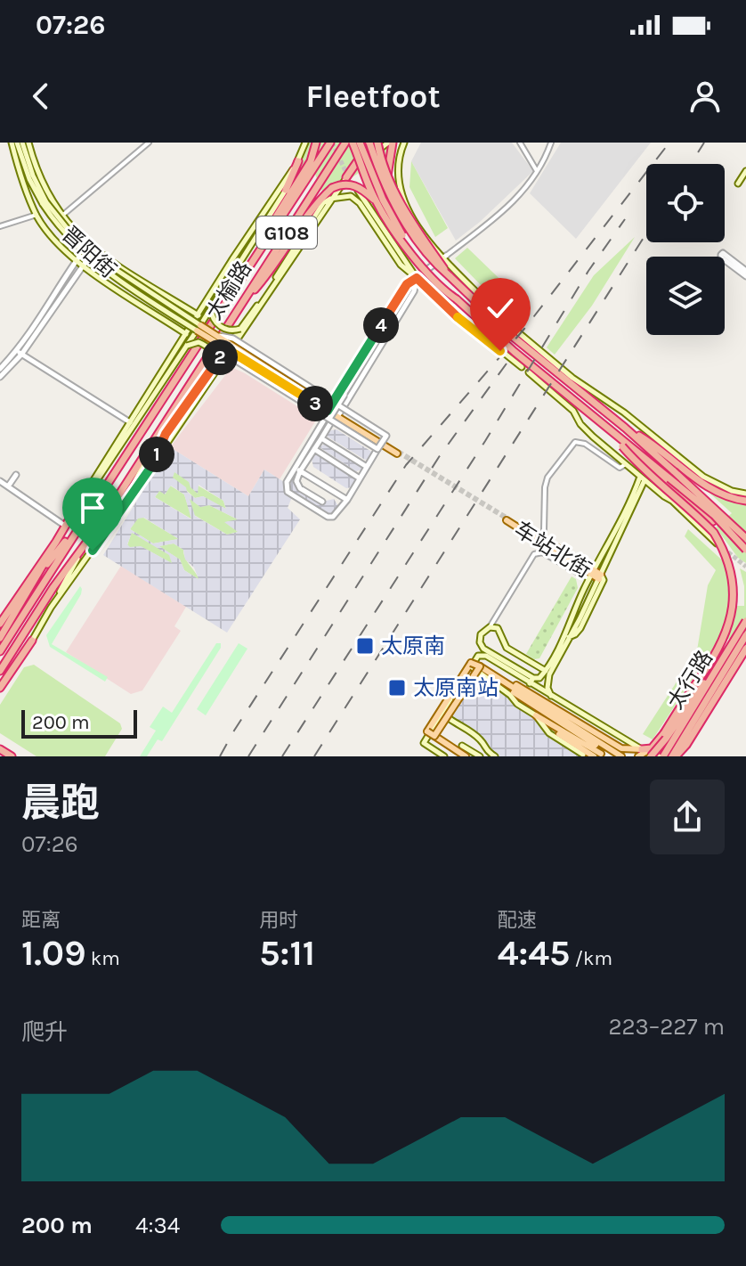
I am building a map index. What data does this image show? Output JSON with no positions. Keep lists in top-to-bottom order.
{
  "streets": {
    "highway": ["G108", "太榆路", "太行路"],
    "main road": ["晋阳街", "车站北街"]
  },
  "places": {
    "transit": ["太原南", "太原南站"]
  },
  "scale_bar": "200 m",
  "page": {
    "status": "07:26",
    "header": "Fleetfoot",
    "pins": [
      "4",
      "2",
      "3",
      "1"
    ],
    "scale": "200 m",
    "heading": ["晨跑", "07:26"],
    "stats": [
      ["距离", "1.09 km"],
      ["用时", "5:11"],
      ["配速", "4:45 /km"]
    ],
    "chart": ["爬升", "223–227 m"],
    "list": [
      {
        "name": "200 m",
        "note": "4:34"
      }
    ]
  }
}
